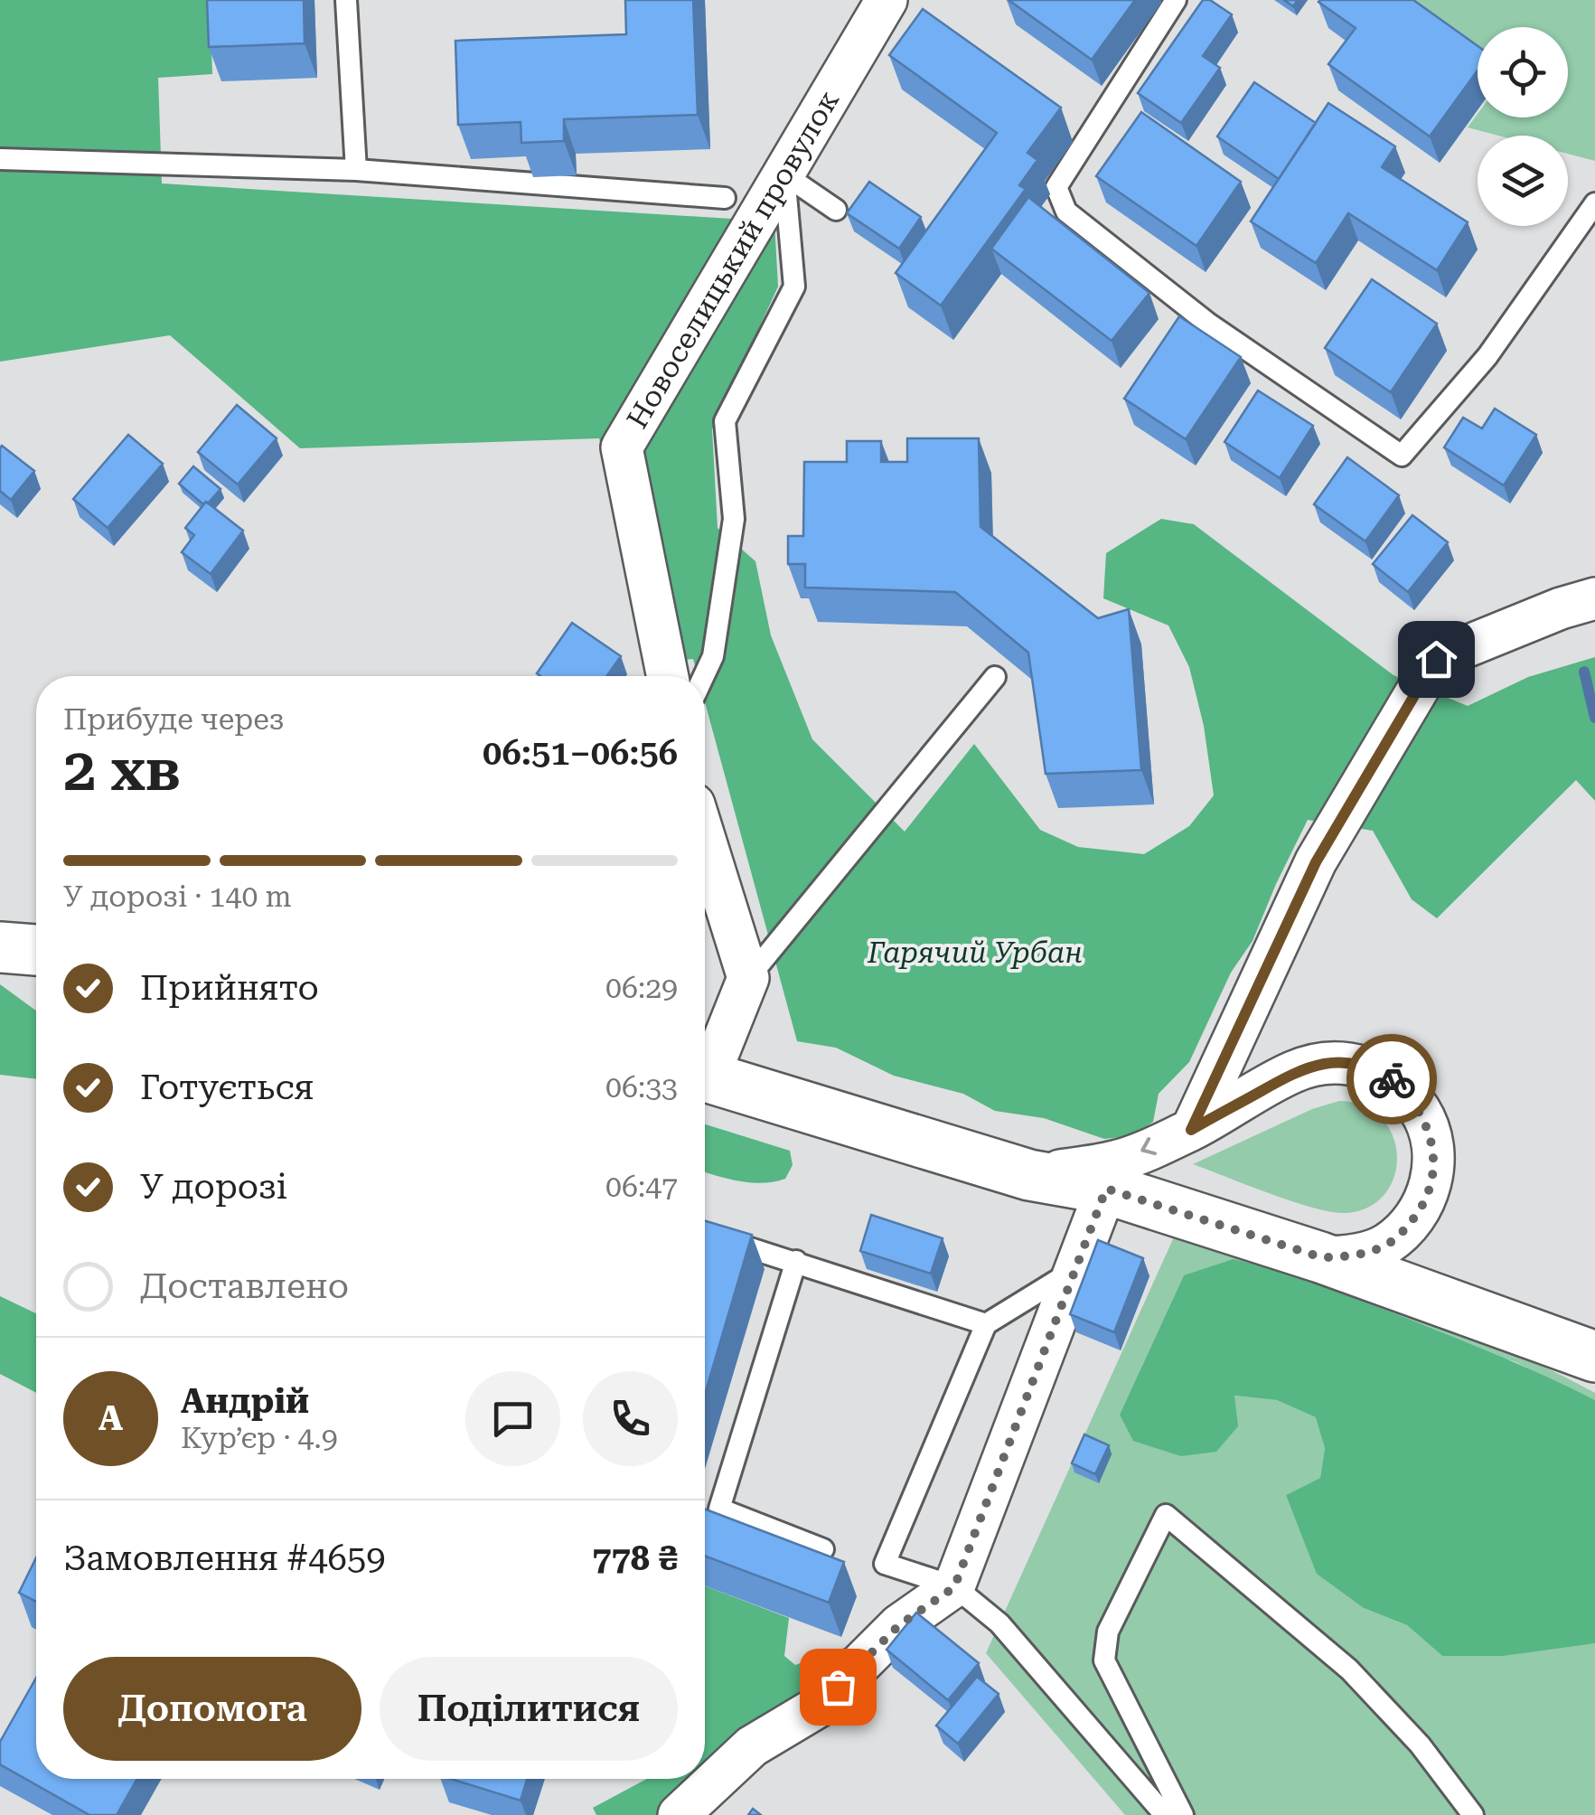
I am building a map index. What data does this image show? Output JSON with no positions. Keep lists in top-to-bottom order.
{
  "streets": {
    "street": ["Новоселицький провулок"]
  },
  "parks": ["Гарячий Урбан"],
  "page": {
    "heading": ["2 хв", "Прибуде через", "06:51–06:56"],
    "panel": [
      "Андрій",
      "Кур’єр · 4.9",
      "Замовлення #4659",
      "778 ₴"
    ],
    "bar": "У дорозі · 140 m",
    "list": [
      ["Прийнято", "06:29"],
      ["Готується", "06:33"],
      ["У дорозі", "06:47"],
      "Доставлено"
    ],
    "round": "А",
    "buttons": ["Допомога", "Поділитися"]
  }
}
